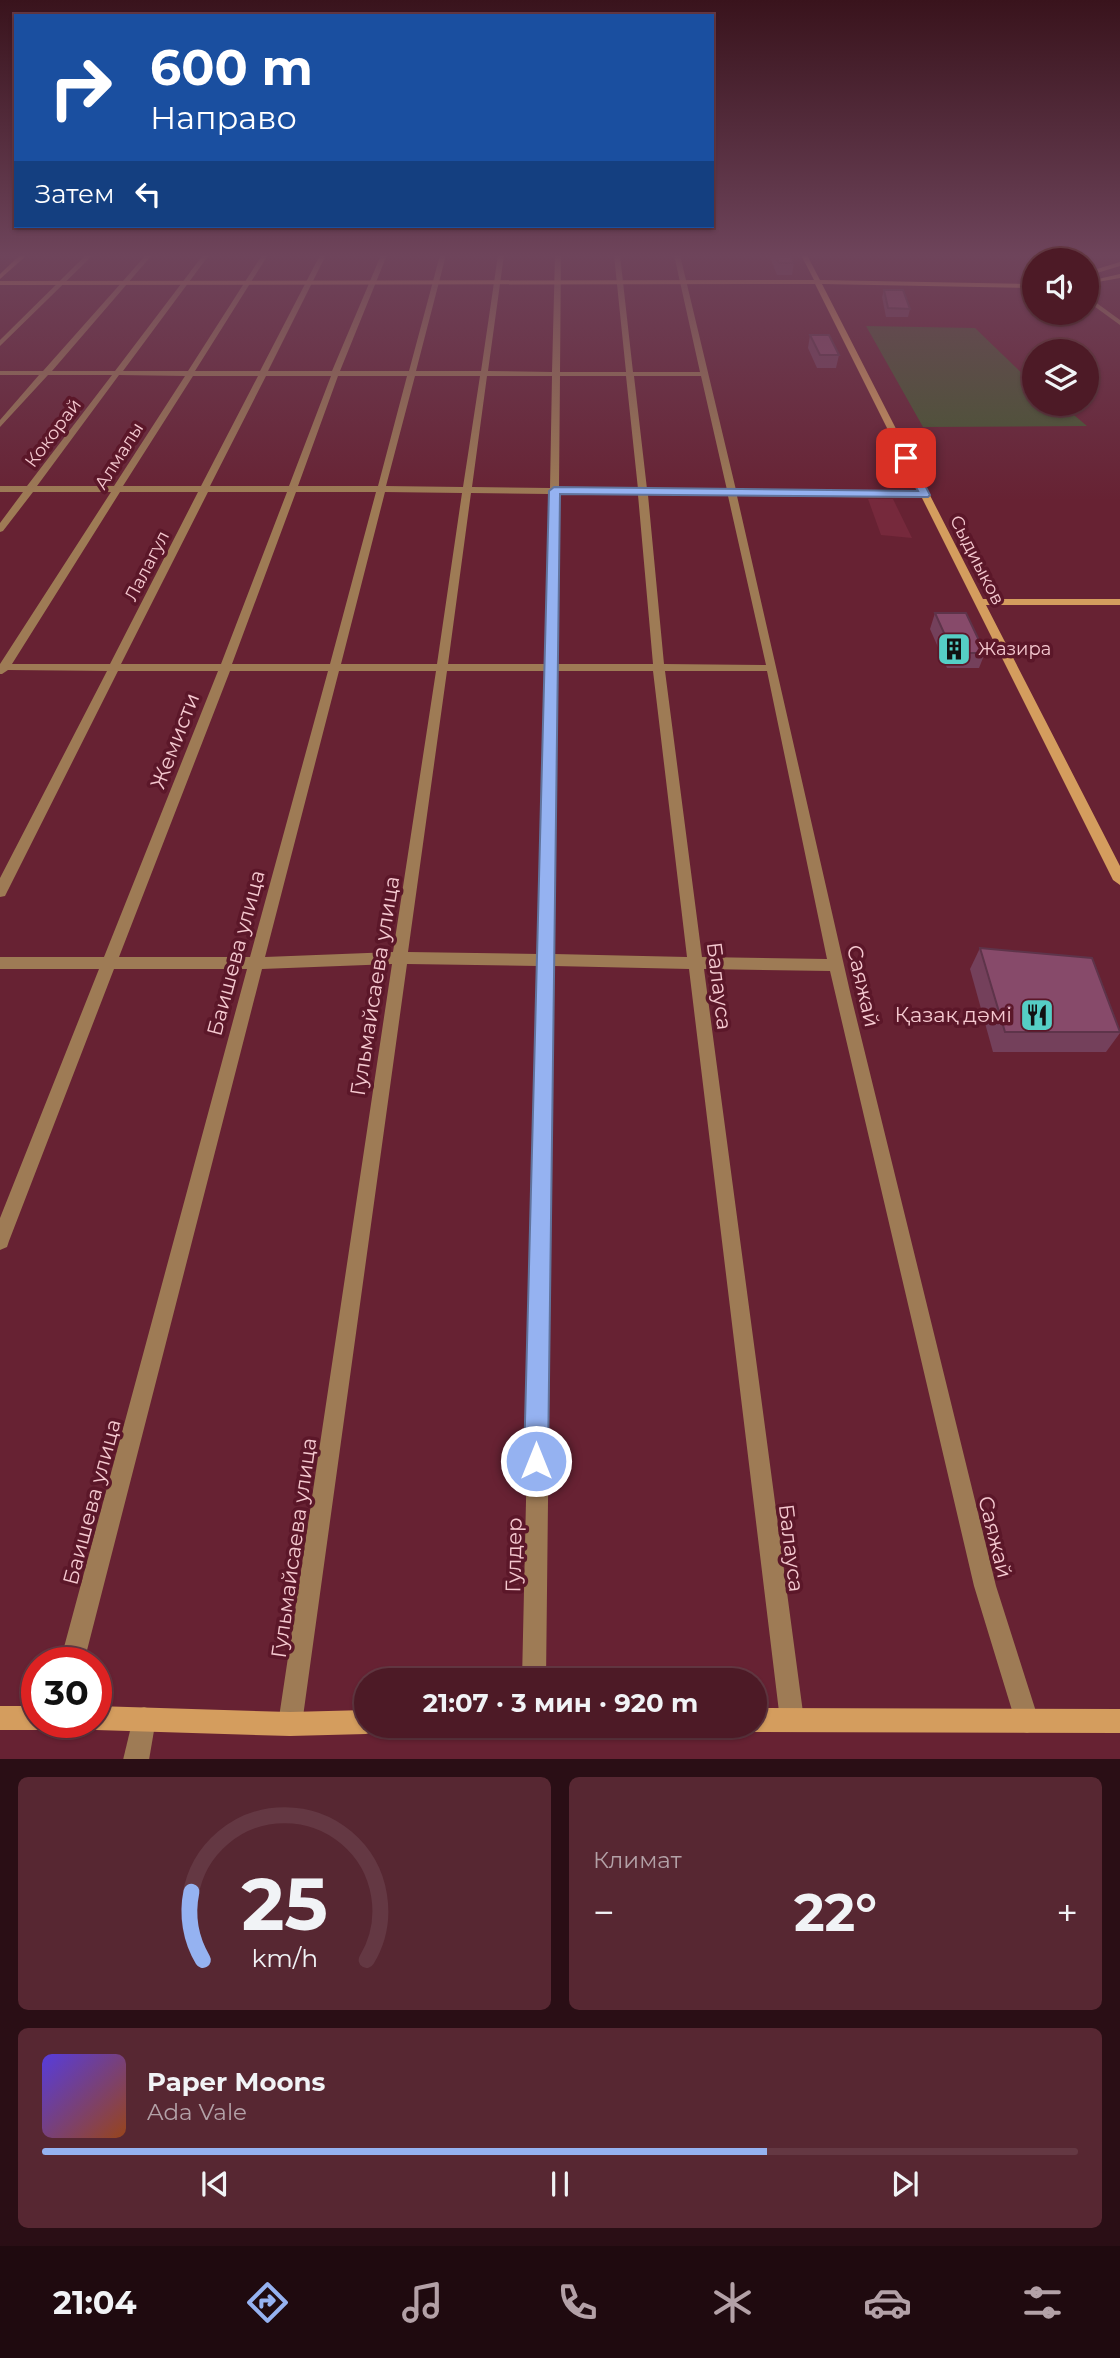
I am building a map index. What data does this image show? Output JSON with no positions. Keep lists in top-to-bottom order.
{
  "streets": {
    "street": [
      "Кокорай",
      "Алмалы",
      "Сыдиыков",
      "Лалагул",
      "Жемисти",
      "Баишева улица",
      "Гульмайсаева улица",
      "Балауса",
      "Саяжай",
      "Гулдер"
    ]
  },
  "places": {
    "building": ["Жазира"],
    "restaurant": ["Қазақ дәмі"]
  },
  "page": {
    "turn": ["600 m", "Направо"],
    "then": "Затем",
    "limit": "30",
    "trip": "21:07 · 3 мин · 920 m",
    "tile": "Климат",
    "heat": ["−", "22°", "+"],
    "song": ["Paper Moons", "Ada Vale"],
    "tabs": "21:04",
    "gauge": ["25", "km/h"]
  }
}
